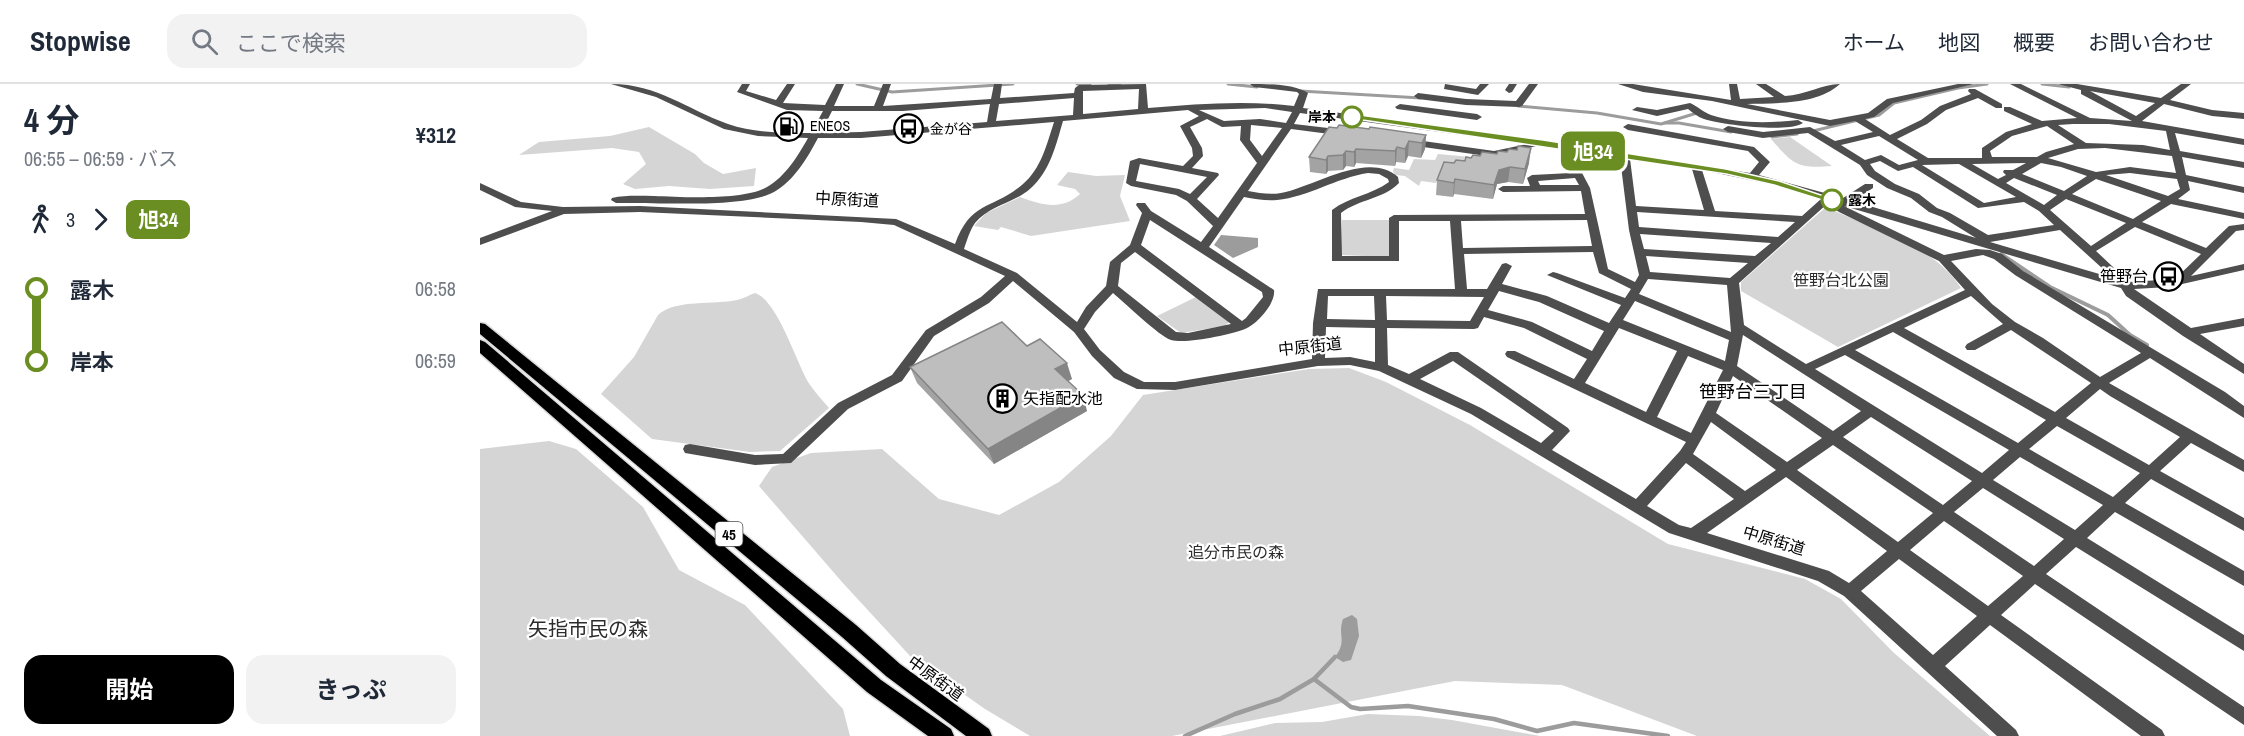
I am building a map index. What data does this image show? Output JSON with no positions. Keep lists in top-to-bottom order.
{
  "streets": {
    "main road": ["中原街道", "45"]
  },
  "districts": ["笹野台三丁目"],
  "parks": ["笹野台北公園", "追分市民の森", "矢指市民の森"],
  "places": {
    "other": ["岸本", "露木"],
    "fuel station": ["ENEOS"],
    "bus stop": ["金が谷", "笹野台"],
    "building": ["矢指配水池"]
  },
  "lines": ["bus line 旭34"],
  "page": {
    "header": "Stopwise",
    "search": "ここで検索",
    "nav": [
      "ホーム",
      "地図",
      "概要",
      "お問い合わせ"
    ],
    "heading": ["4 分", "06:55 – 06:59 · バス", "¥312"],
    "on_map": "旭34",
    "legs": ["3", "旭34"],
    "list": [
      {
        "name": "露木",
        "value": "06:58"
      },
      {
        "name": "岸本",
        "value": "06:59"
      }
    ],
    "buttons": ["開始", "きっぷ"]
  }
}
